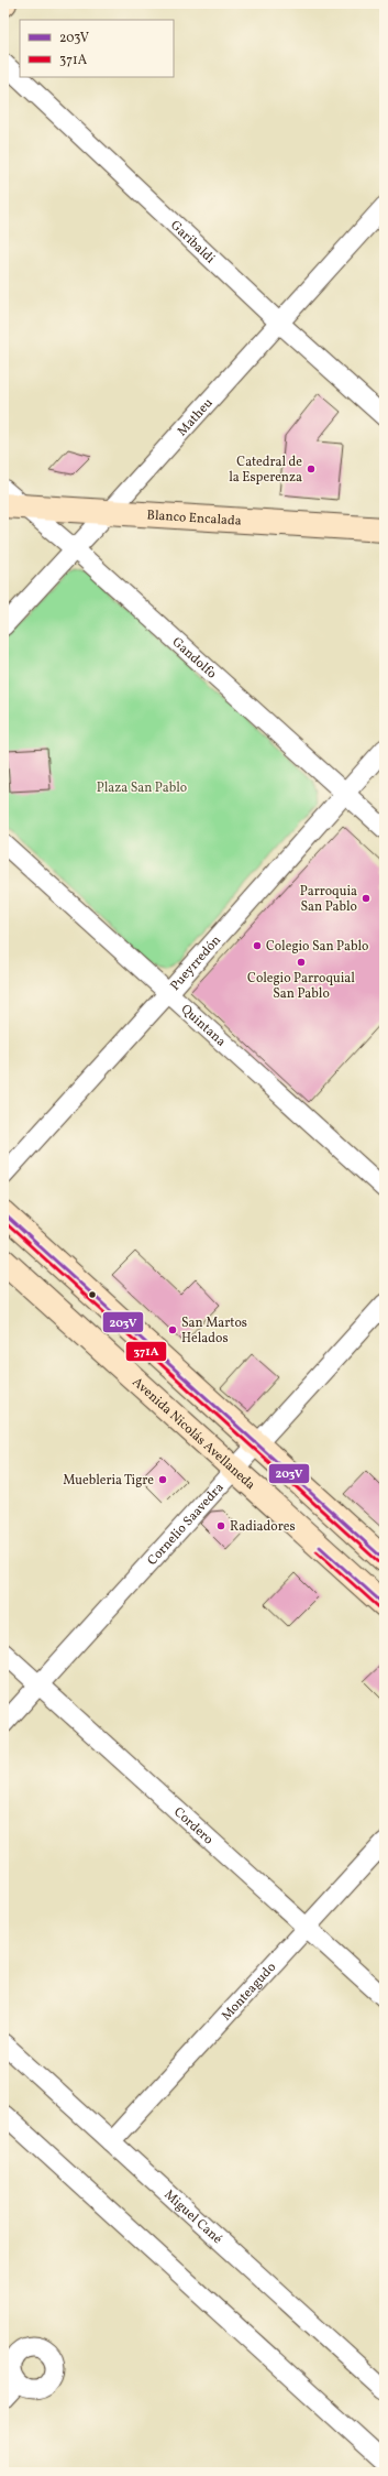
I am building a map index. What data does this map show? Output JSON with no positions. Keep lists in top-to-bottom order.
{
  "streets": {
    "main road": ["Blanco Encalada", "Avenida Nicolás Avellaneda"],
    "street": [
      "Garibaldi",
      "Matheu",
      "Gandolfo",
      "Pueyrredón",
      "Quintana",
      "Cornelio Saavedra",
      "Cordero",
      "Monteagudo",
      "Miguel Cané"
    ]
  },
  "crossings": [
    ["Garibaldi", "Matheu"],
    ["Matheu", "Blanco Encalada"],
    ["Matheu", "Gandolfo"],
    ["Blanco Encalada", "Gandolfo"],
    ["Gandolfo", "Pueyrredón"],
    ["Pueyrredón", "Quintana"],
    ["Avenida Nicolás Avellaneda", "Cornelio Saavedra"],
    ["Cornelio Saavedra", "Cordero"],
    ["Cordero", "Monteagudo"],
    ["Monteagudo", "Miguel Cané"]
  ],
  "parks": ["Plaza San Pablo"],
  "places": [
    "Catedral de la Esperenza",
    "Parroquia San Pablo",
    "Colegio San Pablo",
    "Colegio Parroquial San Pablo",
    "San Martos Helados",
    "Muebleria Tigre",
    "Radiadores"
  ],
  "lines": ["transit line 203V", "transit line 371A"],
  "legend": ["203V", "371A"]
}
